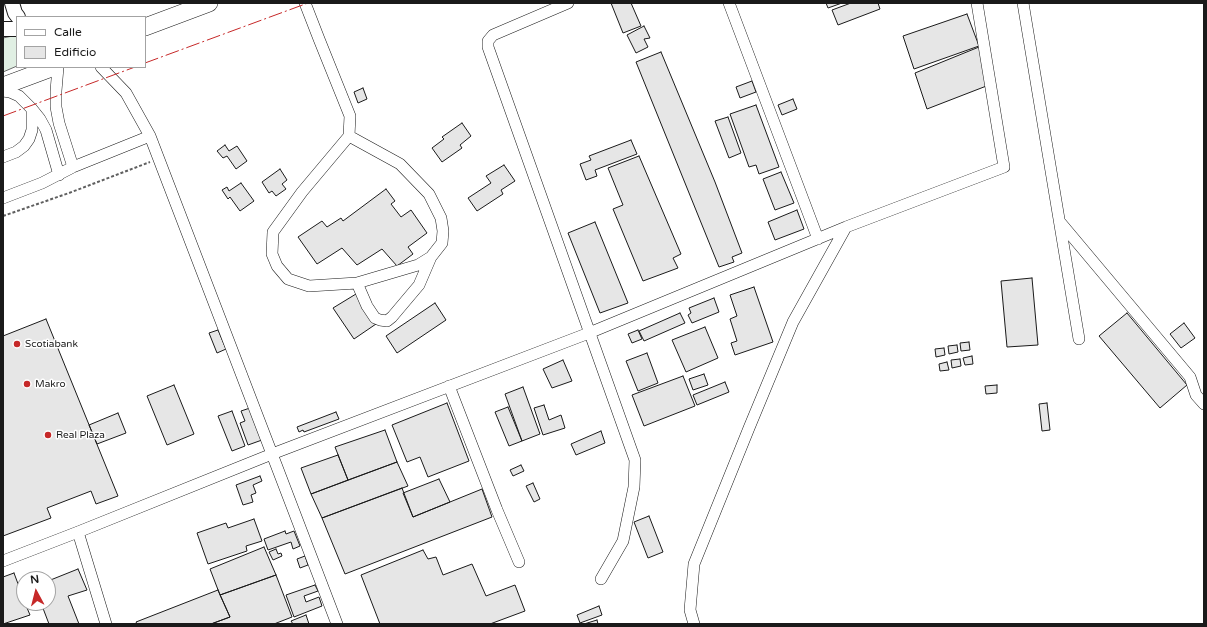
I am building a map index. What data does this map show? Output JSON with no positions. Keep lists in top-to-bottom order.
{
  "places": ["Scotiabank", "Makro", "Real Plaza"],
  "legend": ["Calle", "Edificio"],
  "north": "top"
}
